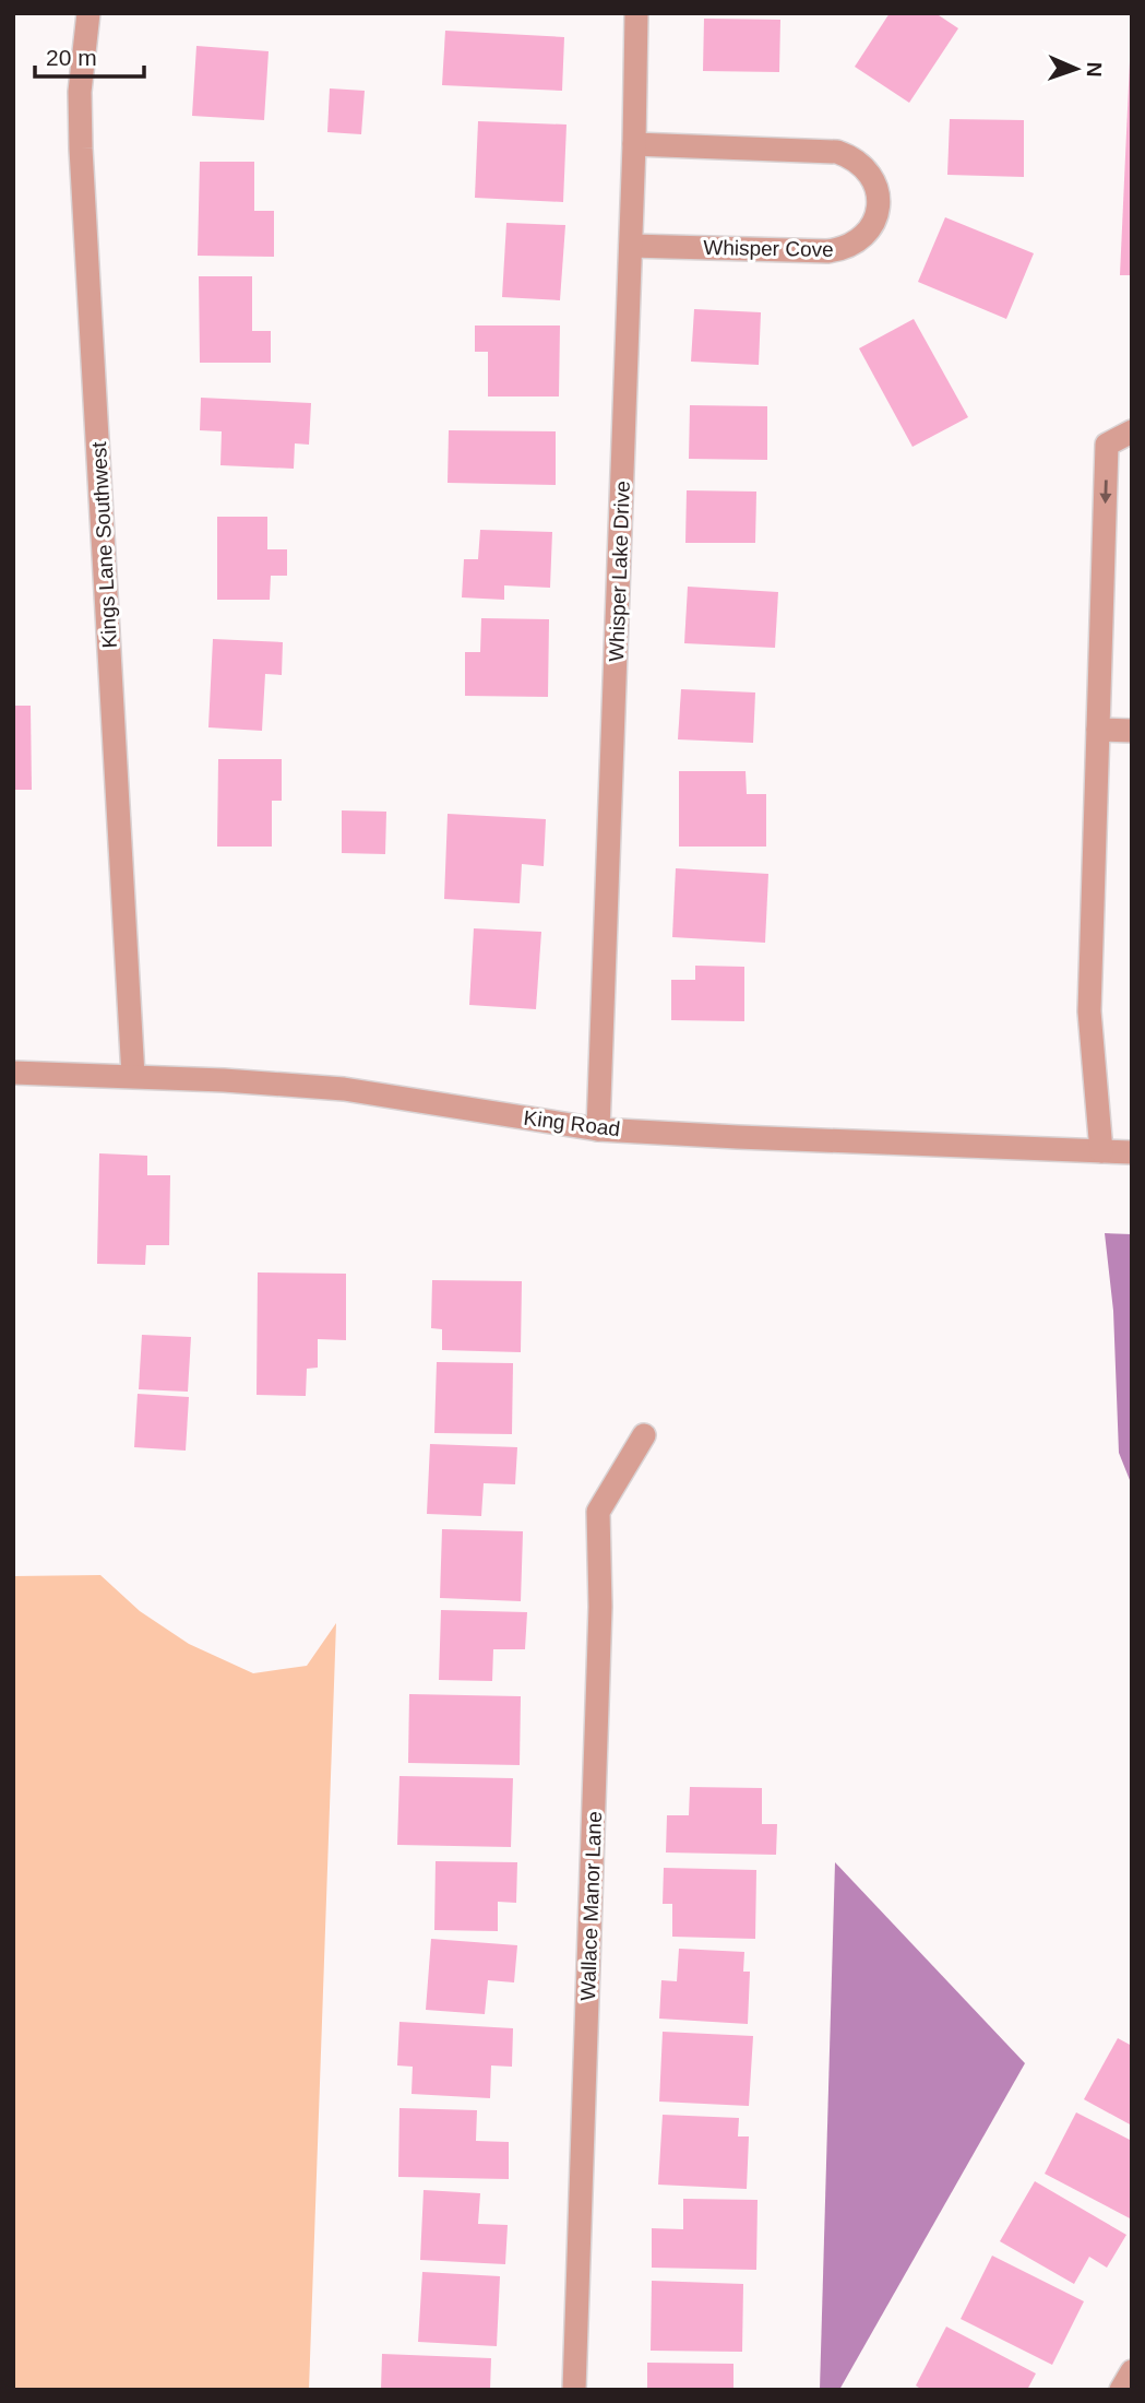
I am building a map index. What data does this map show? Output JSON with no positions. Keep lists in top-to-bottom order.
{
  "streets": {
    "street": [
      "Whisper Cove",
      "Kings Lane Southwest",
      "Whisper Lake Drive",
      "King Road",
      "Wallace Manor Lane"
    ]
  },
  "crossings": [
    ["Whisper Cove", "Whisper Lake Drive"],
    ["Kings Lane Southwest", "King Road"],
    ["Whisper Lake Drive", "King Road"]
  ],
  "scale_bar": "20 m",
  "north": "right"
}
